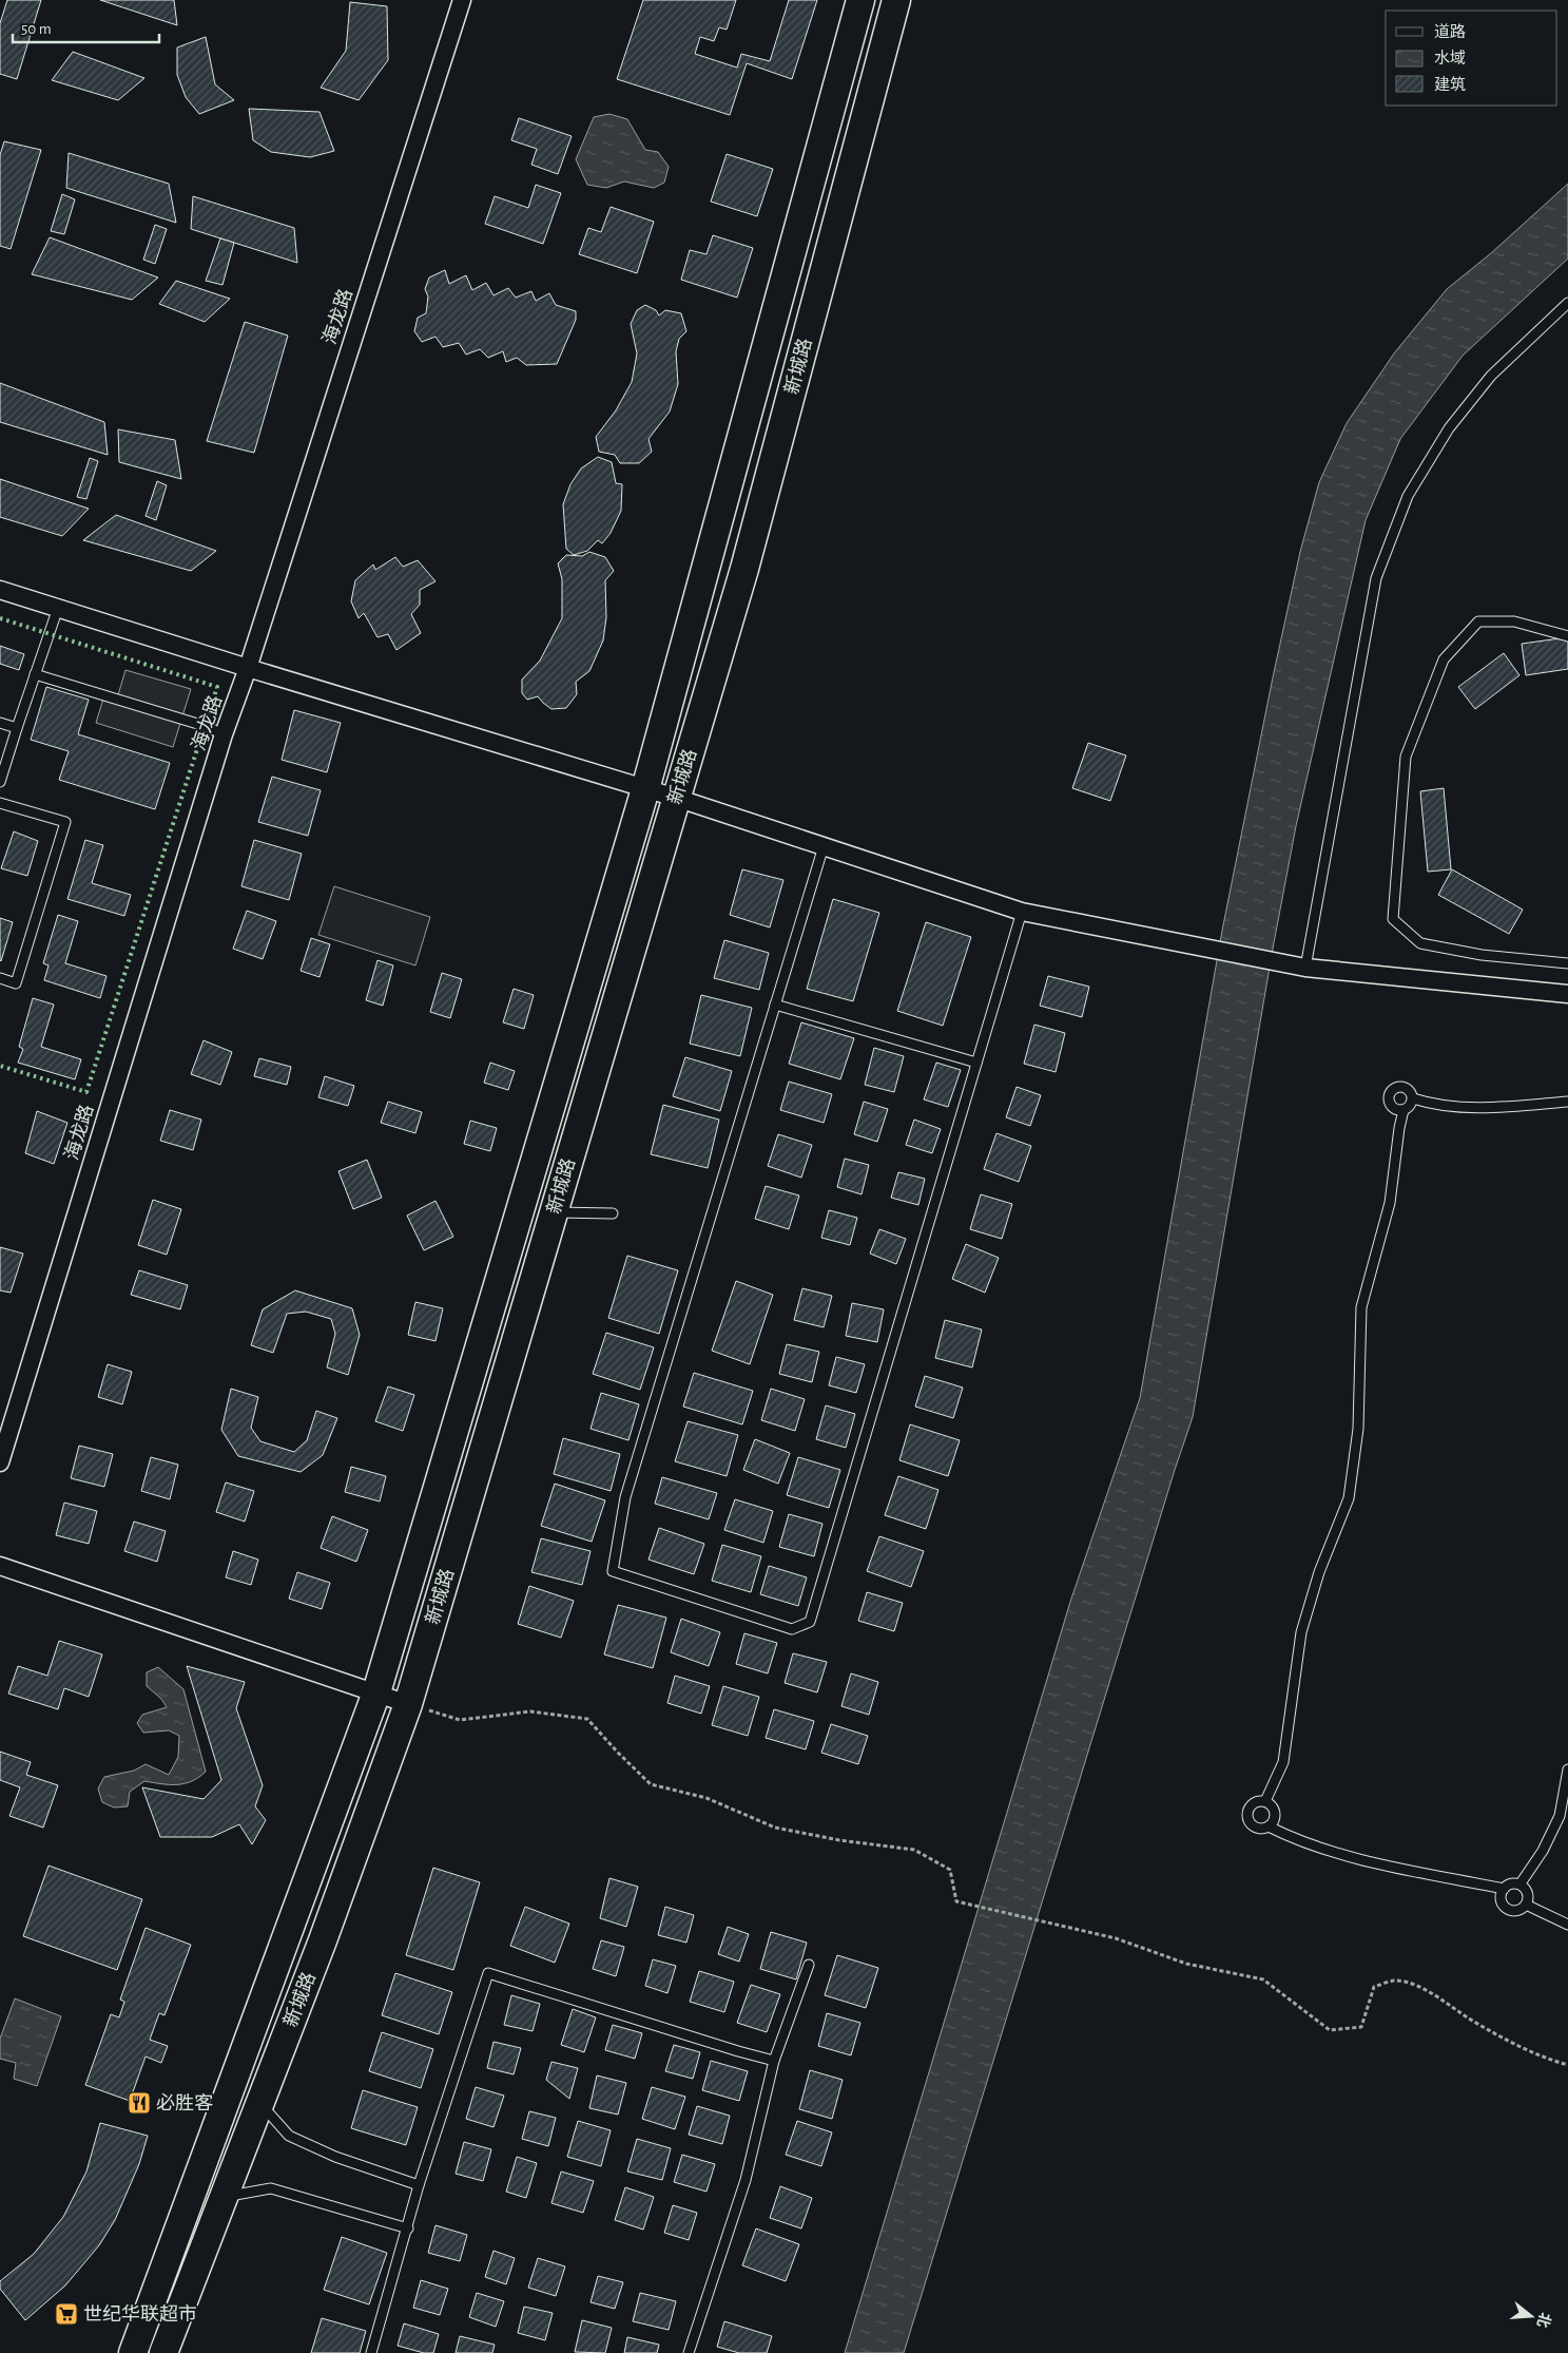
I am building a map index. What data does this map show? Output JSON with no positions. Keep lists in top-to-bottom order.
{
  "streets": {
    "main road": ["新城路"],
    "street": ["海龙路"]
  },
  "places": {
    "restaurant": ["必胜客"],
    "supermarket": ["世纪华联超市"]
  },
  "legend": ["道路", "水域", "建筑"],
  "scale_bar": "50 m",
  "north": "right"
}
